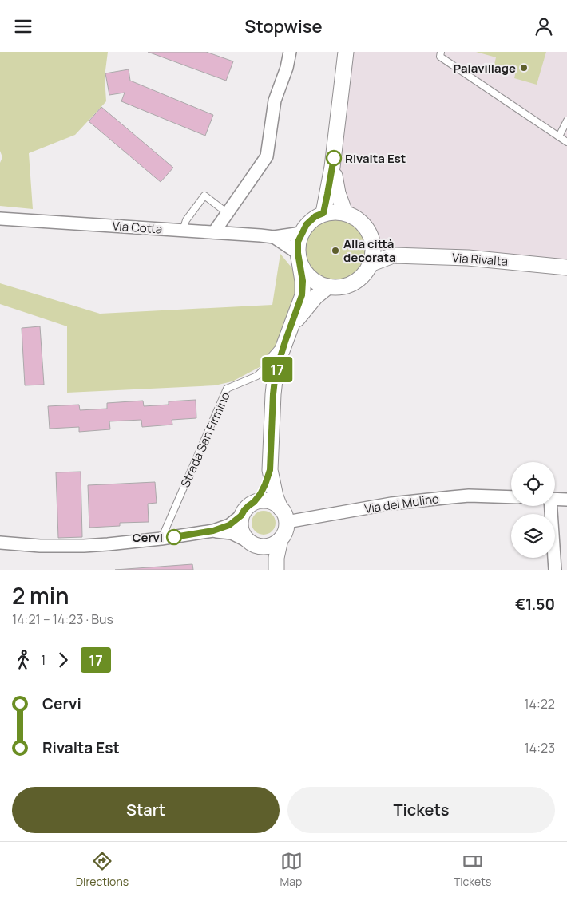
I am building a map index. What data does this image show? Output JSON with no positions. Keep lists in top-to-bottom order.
{
  "streets": {
    "street": ["Via Cotta", "Via Rivalta", "Via del Mulino"],
    "lane": ["Strada San Firmino"]
  },
  "crossings": [
    ["Via Cotta", "Via Rivalta"]
  ],
  "places": [
    "Palavillage",
    "Rivalta Est",
    "Alla città decorata",
    "Cervi"
  ],
  "lines": ["bus line 17"],
  "page": {
    "header": "Stopwise",
    "on_map": "17",
    "heading": ["2 min", "14:21 – 14:23 · Bus", "€1.50"],
    "legs": ["1", "17"],
    "list": [
      {
        "name": "Cervi",
        "value": "14:22"
      },
      {
        "name": "Rivalta Est",
        "value": "14:23"
      }
    ],
    "buttons": ["Start", "Tickets"],
    "tabs": ["Directions", "Map", "Tickets"]
  }
}
